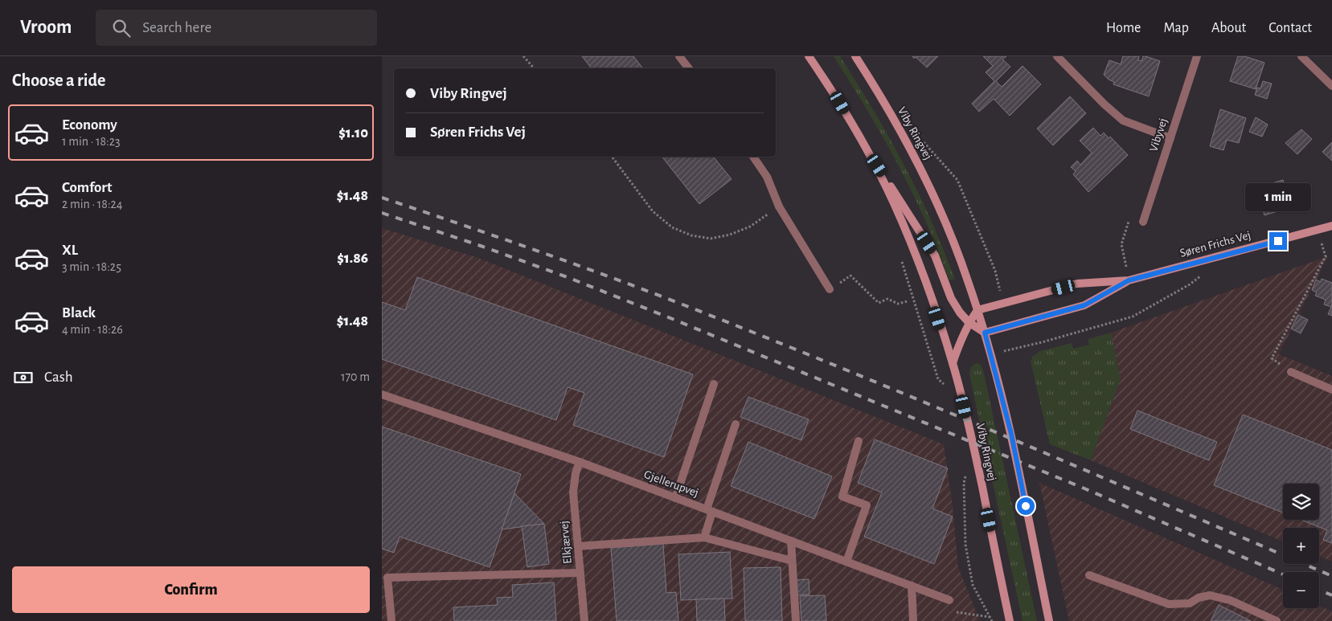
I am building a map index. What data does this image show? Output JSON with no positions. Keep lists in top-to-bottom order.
{
  "streets": {
    "main road": ["Viby Ringvej", "Søren Frichs Vej"],
    "street": ["Vibyvej", "Gjellerupvej", "Elkjærvej"]
  },
  "crossings": [
    ["Viby Ringvej", "Søren Frichs Vej"],
    ["Gjellerupvej", "Elkjærvej"]
  ],
  "page": {
    "header": "Vroom",
    "search": "Search here",
    "nav": [
      "Home",
      "Map",
      "About",
      "Contact"
    ],
    "heading": "Choose a ride",
    "banner": ["Viby Ringvej", "Søren Frichs Vej"],
    "list": [
      {
        "name": "Economy",
        "note": "1 min · 18:23",
        "value": "$1.10"
      },
      {
        "name": "Comfort",
        "note": "2 min · 18:24",
        "value": "$1.48"
      },
      {
        "name": "XL",
        "note": "3 min · 18:25",
        "value": "$1.86"
      },
      {
        "name": "Black",
        "note": "4 min · 18:26",
        "value": "$1.48"
      }
    ],
    "bubble": "1 min",
    "pay": ["Cash", "170 m"],
    "map_buttons": ["+", "−"],
    "buttons": "Confirm"
  }
}
